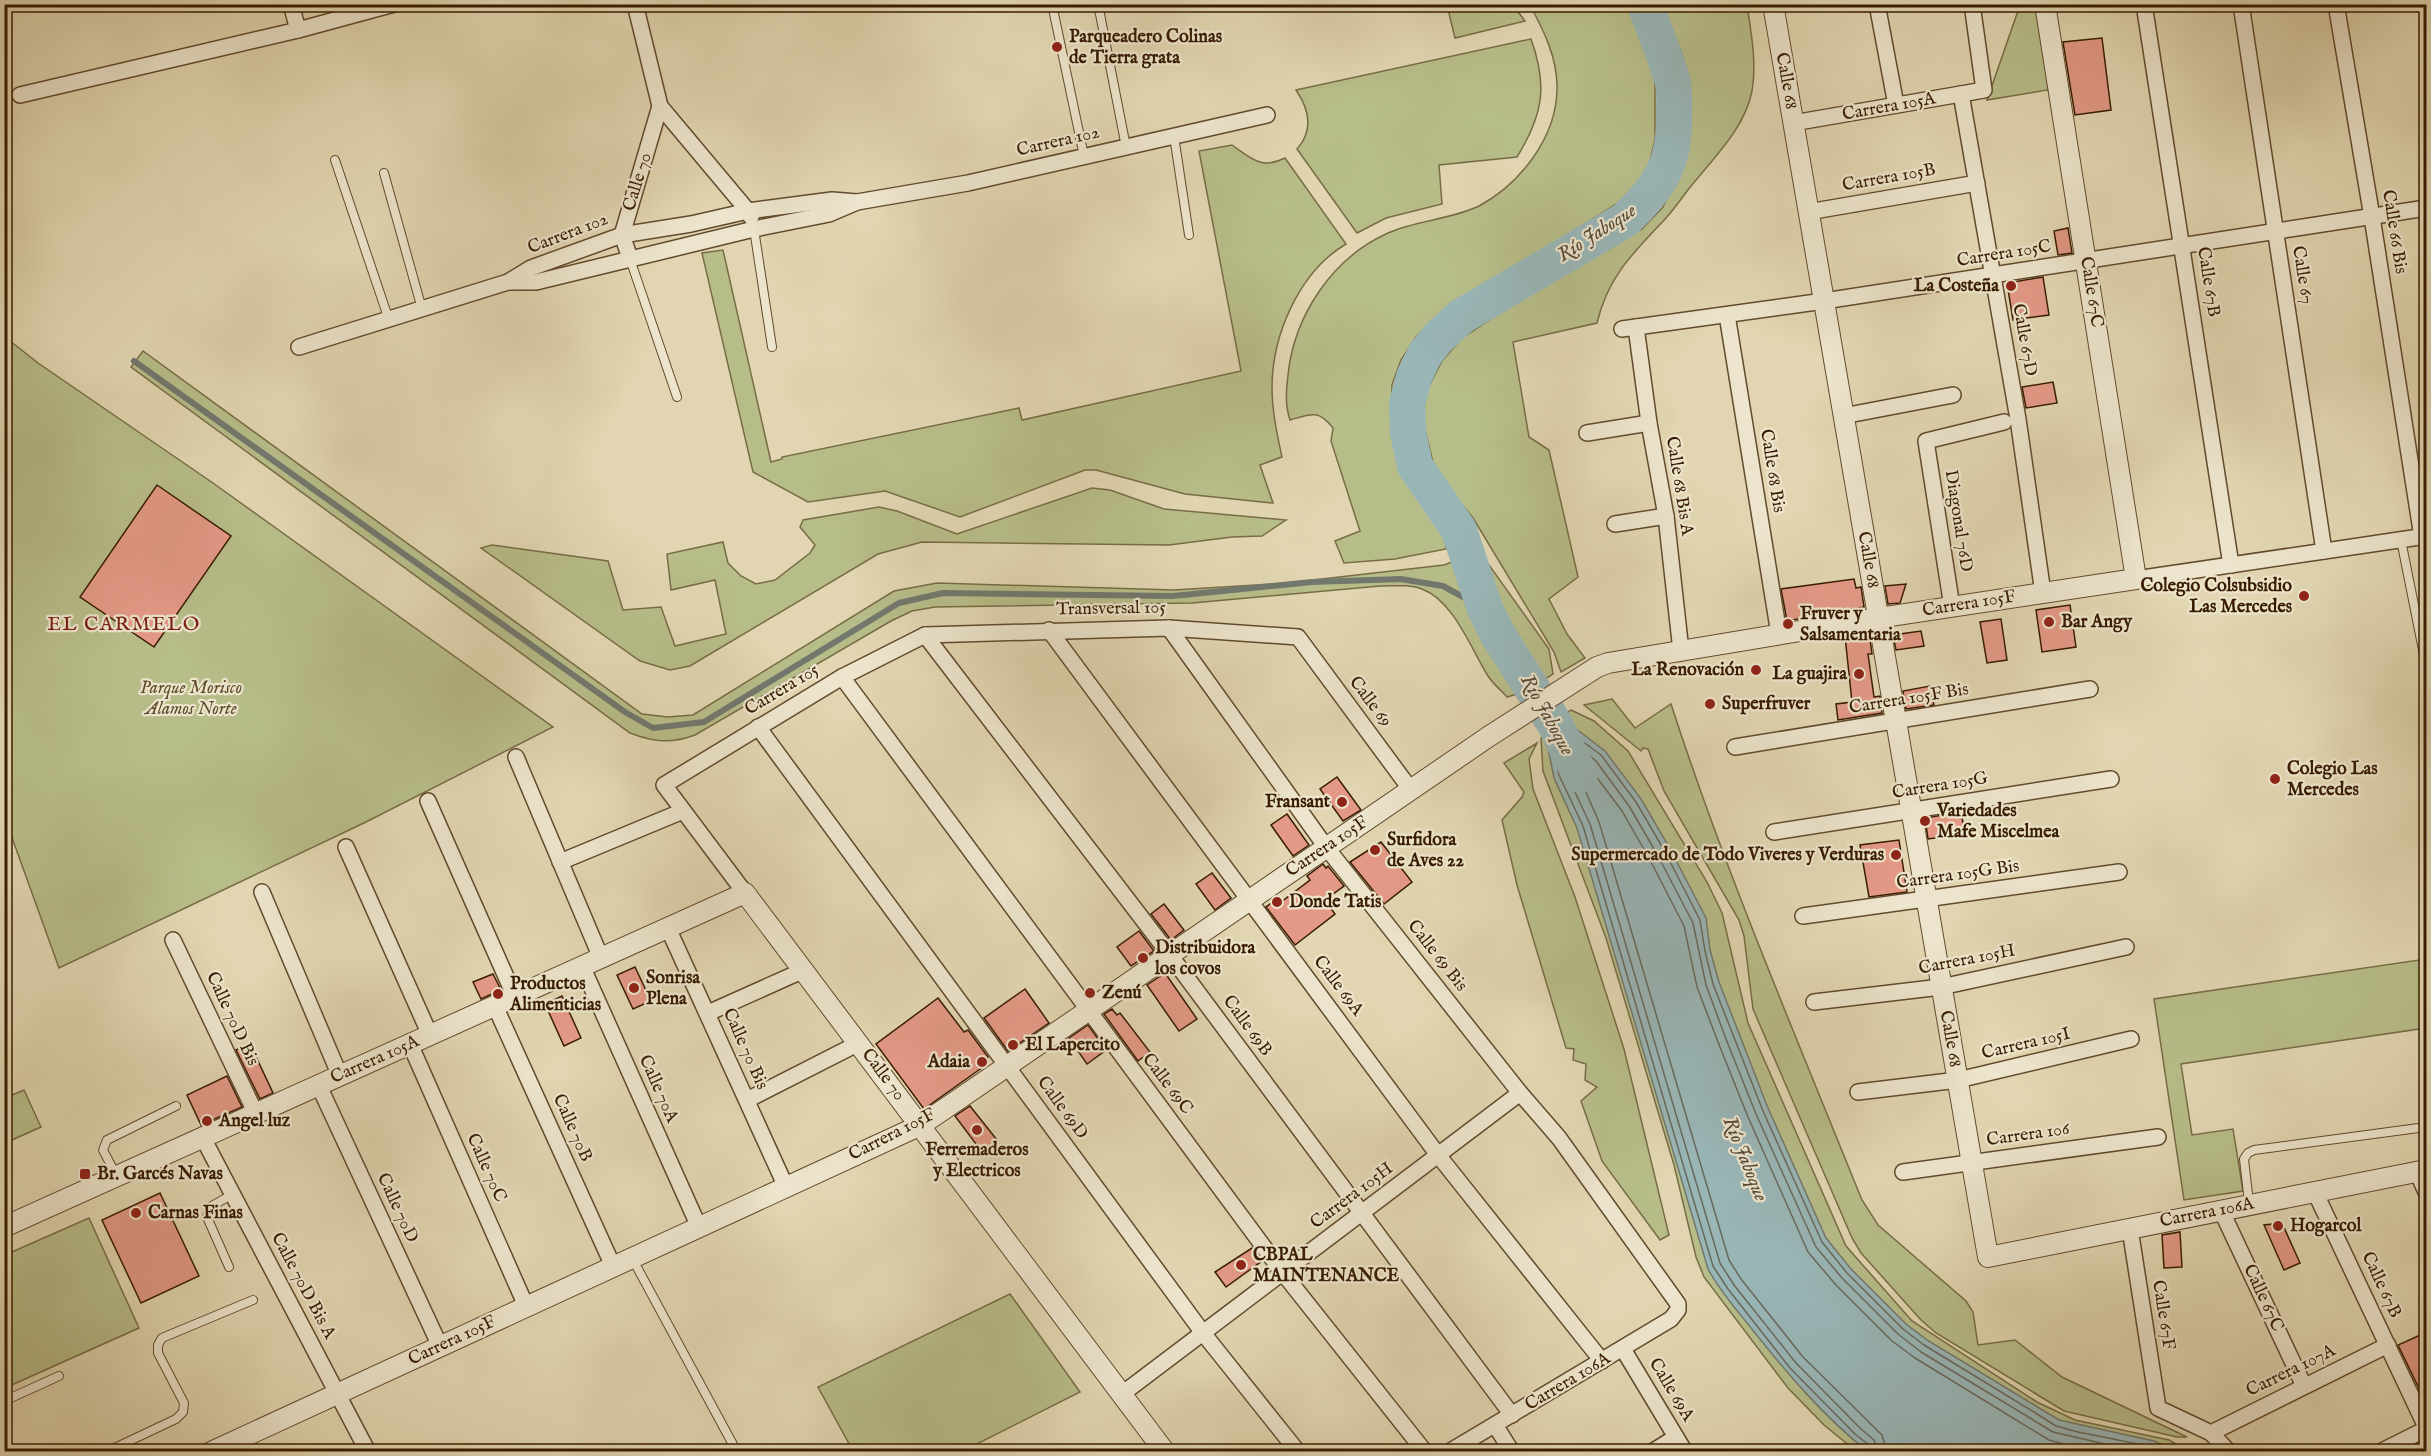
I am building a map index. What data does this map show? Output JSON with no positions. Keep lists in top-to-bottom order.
{
  "streets": {
    "street": [
      "Calle 68",
      "Carrera 105A",
      "Carrera 102",
      "Carrera 105B",
      "Calle 70",
      "Calle 66 Bis",
      "Carrera 105C",
      "Calle 67",
      "Calle 67B",
      "Calle 67C",
      "Calle 67D",
      "Calle 68 Bis",
      "Calle 68 Bis A",
      "Diagonal 76D",
      "Carrera 105F",
      "Transversal 105",
      "Carrera 105",
      "Carrera 105F Bis",
      "Calle 69",
      "Carrera 105G",
      "Carrera 105G Bis",
      "Calle 69 Bis",
      "Carrera 105H",
      "Calle 69A",
      "Calle 70D Bis",
      "Calle 69B",
      "Carrera 105I",
      "Calle 70 Bis",
      "Calle 69C",
      "Calle 70A",
      "Calle 69D",
      "Calle 70B",
      "Carrera 106",
      "Calle 70C",
      "Calle 70D",
      "Carrera 106A",
      "Calle 70D Bis A",
      "Calle 67F",
      "Carrera 107A"
    ]
  },
  "crossings": [
    ["Calle 68", "Carrera 105A"],
    ["Calle 68", "Carrera 105B"],
    ["Calle 68", "Carrera 105C"],
    ["Calle 68", "Carrera 105F"],
    ["Calle 68", "Carrera 105F Bis"],
    ["Calle 68", "Carrera 105G"],
    ["Calle 68", "Carrera 105G Bis"],
    ["Calle 68", "Carrera 105H"],
    ["Calle 68", "Carrera 105I"],
    ["Calle 68", "Carrera 106"],
    ["Calle 68", "Carrera 106A"],
    ["Carrera 105A", "Calle 70"],
    ["Carrera 105A", "Calle 67D"],
    ["Carrera 105A", "Calle 70D Bis"],
    ["Carrera 105A", "Calle 70 Bis"],
    ["Carrera 105A", "Calle 70A"],
    ["Carrera 105A", "Calle 70B"],
    ["Carrera 105A", "Calle 70C"],
    ["Carrera 105A", "Calle 70D"],
    ["Carrera 105A", "Calle 70D Bis A"],
    ["Carrera 102", "Calle 70"],
    ["Carrera 105B", "Calle 67D"],
    ["Calle 70", "Carrera 105F"],
    ["Calle 70", "Carrera 105"],
    ["Calle 70", "Carrera 105H"],
    ["Calle 66 Bis", "Carrera 105C"],
    ["Calle 66 Bis", "Carrera 105F"],
    ["Carrera 105C", "Calle 67"],
    ["Carrera 105C", "Calle 67B"],
    ["Carrera 105C", "Calle 67C"],
    ["Carrera 105C", "Calle 67D"],
    ["Carrera 105C", "Calle 68 Bis"],
    ["Carrera 105C", "Calle 68 Bis A"],
    ["Calle 67", "Carrera 105F"],
    ["Calle 67B", "Carrera 105F"],
    ["Calle 67B", "Carrera 106A"],
    ["Calle 67B", "Carrera 107A"],
    ["Calle 67C", "Carrera 105F"],
    ["Calle 67C", "Carrera 106A"],
    ["Calle 67C", "Carrera 107A"],
    ["Calle 67D", "Carrera 105F"],
    ["Calle 68 Bis", "Carrera 105F"],
    ["Calle 68 Bis A", "Carrera 105F"],
    ["Diagonal 76D", "Carrera 105F"],
    ["Carrera 105F", "Calle 69"],
    ["Carrera 105F", "Calle 69 Bis"],
    ["Carrera 105F", "Calle 69A"],
    ["Carrera 105F", "Calle 69B"],
    ["Carrera 105F", "Calle 70 Bis"],
    ["Carrera 105F", "Calle 69C"],
    ["Carrera 105F", "Calle 70A"],
    ["Carrera 105F", "Calle 69D"],
    ["Carrera 105F", "Calle 70B"],
    ["Carrera 105F", "Calle 70C"],
    ["Carrera 105F", "Calle 70D"],
    ["Carrera 105F", "Calle 70D Bis A"],
    ["Transversal 105", "Carrera 105"],
    ["Transversal 105", "Calle 69"],
    ["Transversal 105", "Calle 69 Bis"],
    ["Transversal 105", "Calle 69A"],
    ["Transversal 105", "Calle 69B"],
    ["Carrera 105", "Calle 69B"],
    ["Carrera 105", "Calle 69C"],
    ["Carrera 105", "Calle 69D"],
    ["Calle 69 Bis", "Carrera 105H"],
    ["Calle 69 Bis", "Carrera 106A"],
    ["Carrera 105H", "Calle 69A"],
    ["Carrera 105H", "Calle 69B"],
    ["Carrera 105H", "Calle 69C"],
    ["Carrera 105H", "Calle 69D"],
    ["Calle 69A", "Carrera 106A"],
    ["Calle 69B", "Carrera 106A"],
    ["Carrera 106A", "Calle 67F"],
    ["Calle 67F", "Carrera 107A"]
  ],
  "districts": ["EL CARMELO"],
  "water": ["Río Jaboque"],
  "parks": ["Parque Morisco Alamos Norte"],
  "places": {
    "other": [
      "Parqueadero Colinas de Tierra grata",
      "La Costeña",
      "Colegio Colsubsidio Las Mercedes",
      "Bar Angy",
      "Fruver y Salsamentaria",
      "La Renovación",
      "La guajira",
      "Superfruver",
      "Colegio Las Mercedes",
      "Fransant",
      "Variedades Mafe Miscelmea",
      "Surfidora de Aves 22",
      "Supermercado de Todo Viveres y Verduras",
      "Donde Tatis",
      "Distribuidora los covos",
      "Sonrisa Plena",
      "Zenú",
      "Productos Alimenticias",
      "El Lapercito",
      "Adaia",
      "Angel luz",
      "Ferremaderos y Electricos",
      "Carnas Finas",
      "Hogarcol",
      "CBPAL MAINTENANCE"
    ],
    "transit": ["Br. Garcés Navas"]
  }
}
